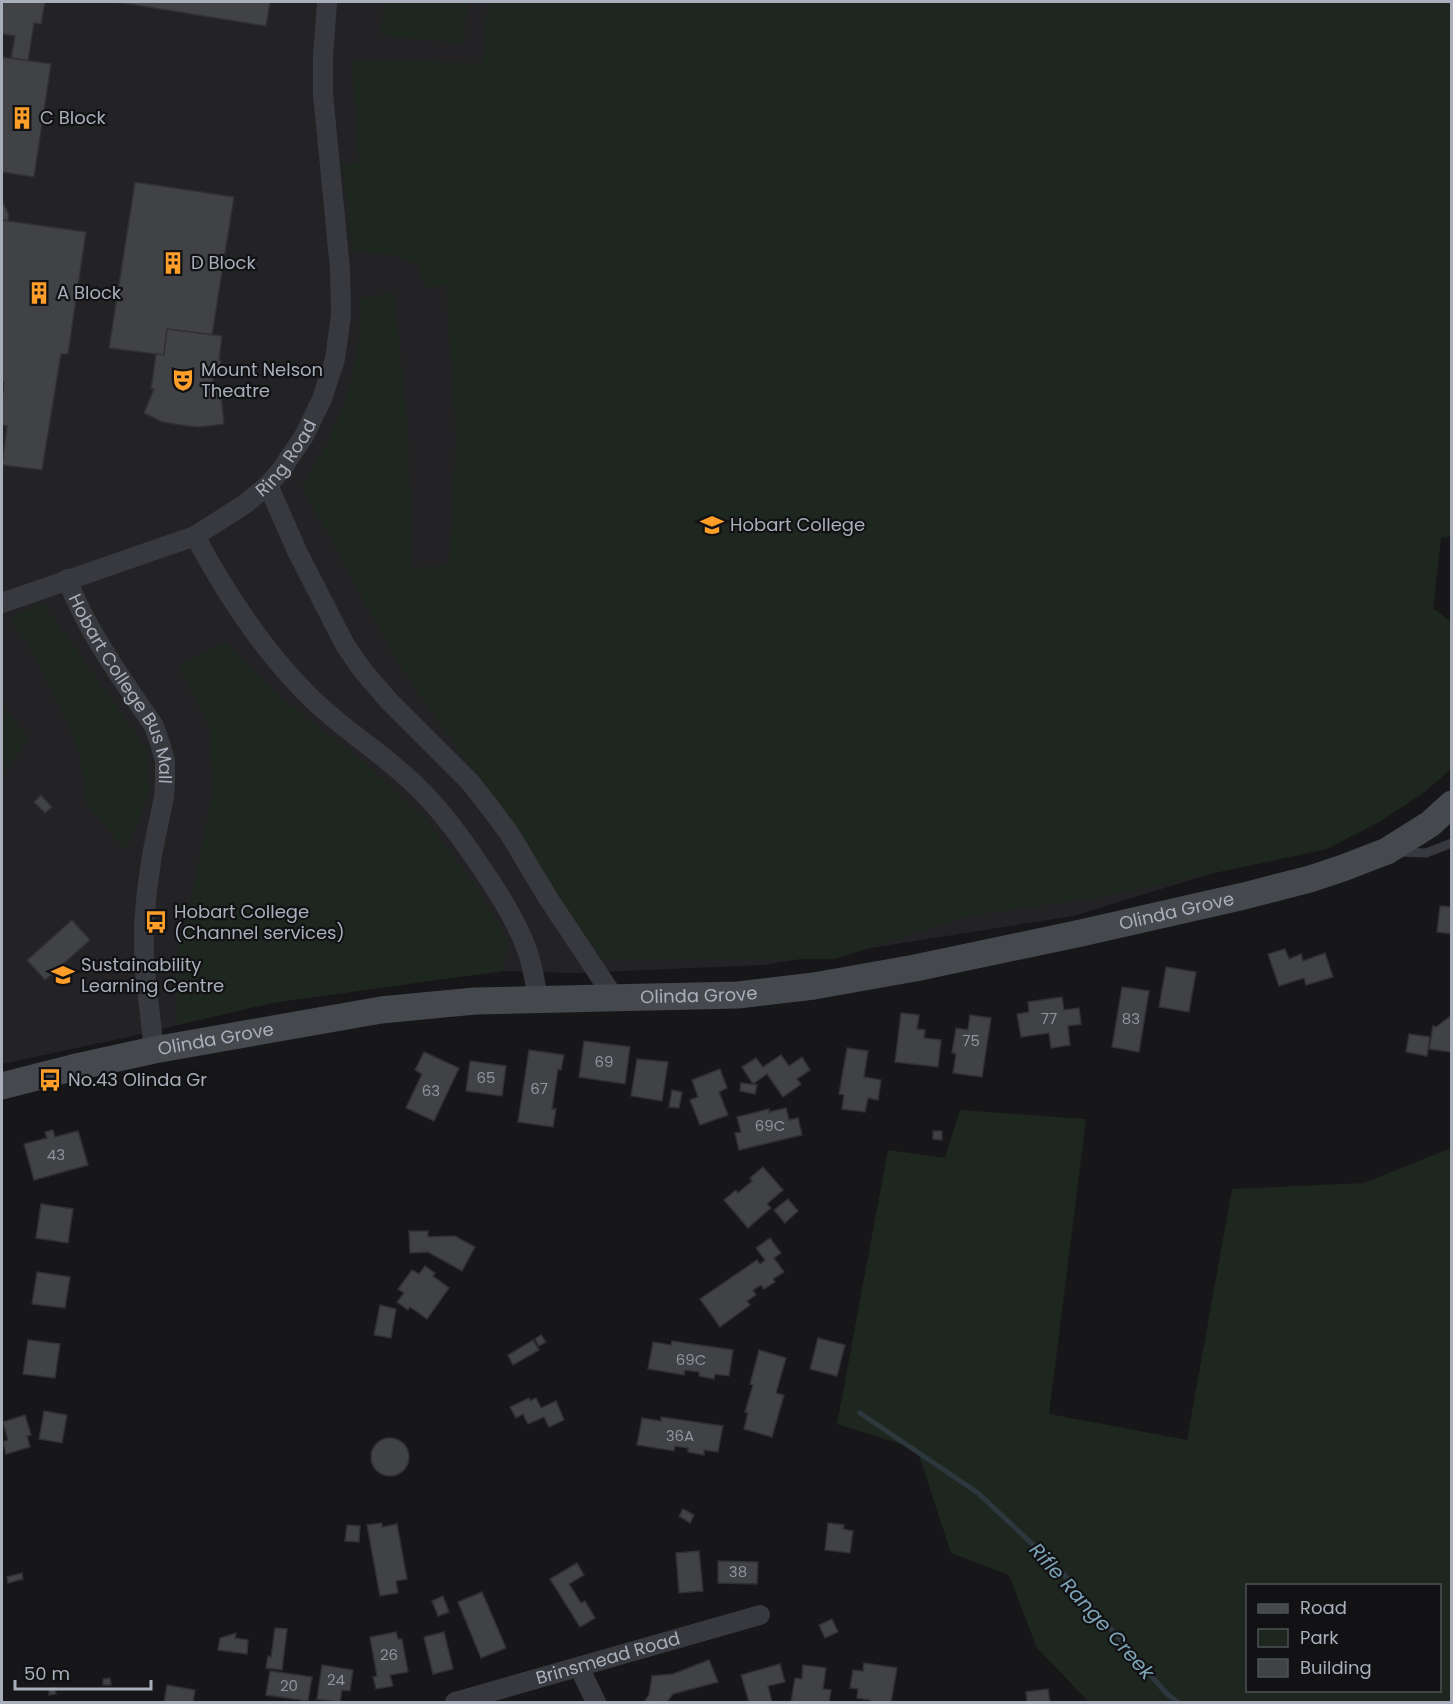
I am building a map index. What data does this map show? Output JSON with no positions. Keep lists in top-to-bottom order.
{
  "streets": {
    "main road": ["Olinda Grove"],
    "street": ["Ring Road", "Hobart College Bus Mall", "Brinsmead Road"]
  },
  "crossings": [
    ["Ring Road", "Hobart College Bus Mall"],
    ["Hobart College Bus Mall", "Olinda Grove"]
  ],
  "water": ["Rifle Range Creek"],
  "places": {
    "building": ["C Block", "D Block", "A Block"],
    "theatre": ["Mount Nelson Theatre"],
    "school or university": ["Hobart College", "Sustainability Learning Centre"],
    "bus stop": ["Hobart College (Channel services)", "No.43 Olinda Gr"]
  },
  "house_numbers": [
    "77",
    "83",
    "75",
    "69",
    "65",
    "67",
    "63",
    "69C",
    "43",
    "69C",
    "36A",
    "38",
    "26",
    "24",
    "20"
  ],
  "legend": ["Road", "Park", "Building"],
  "scale_bar": "50 m"
}
